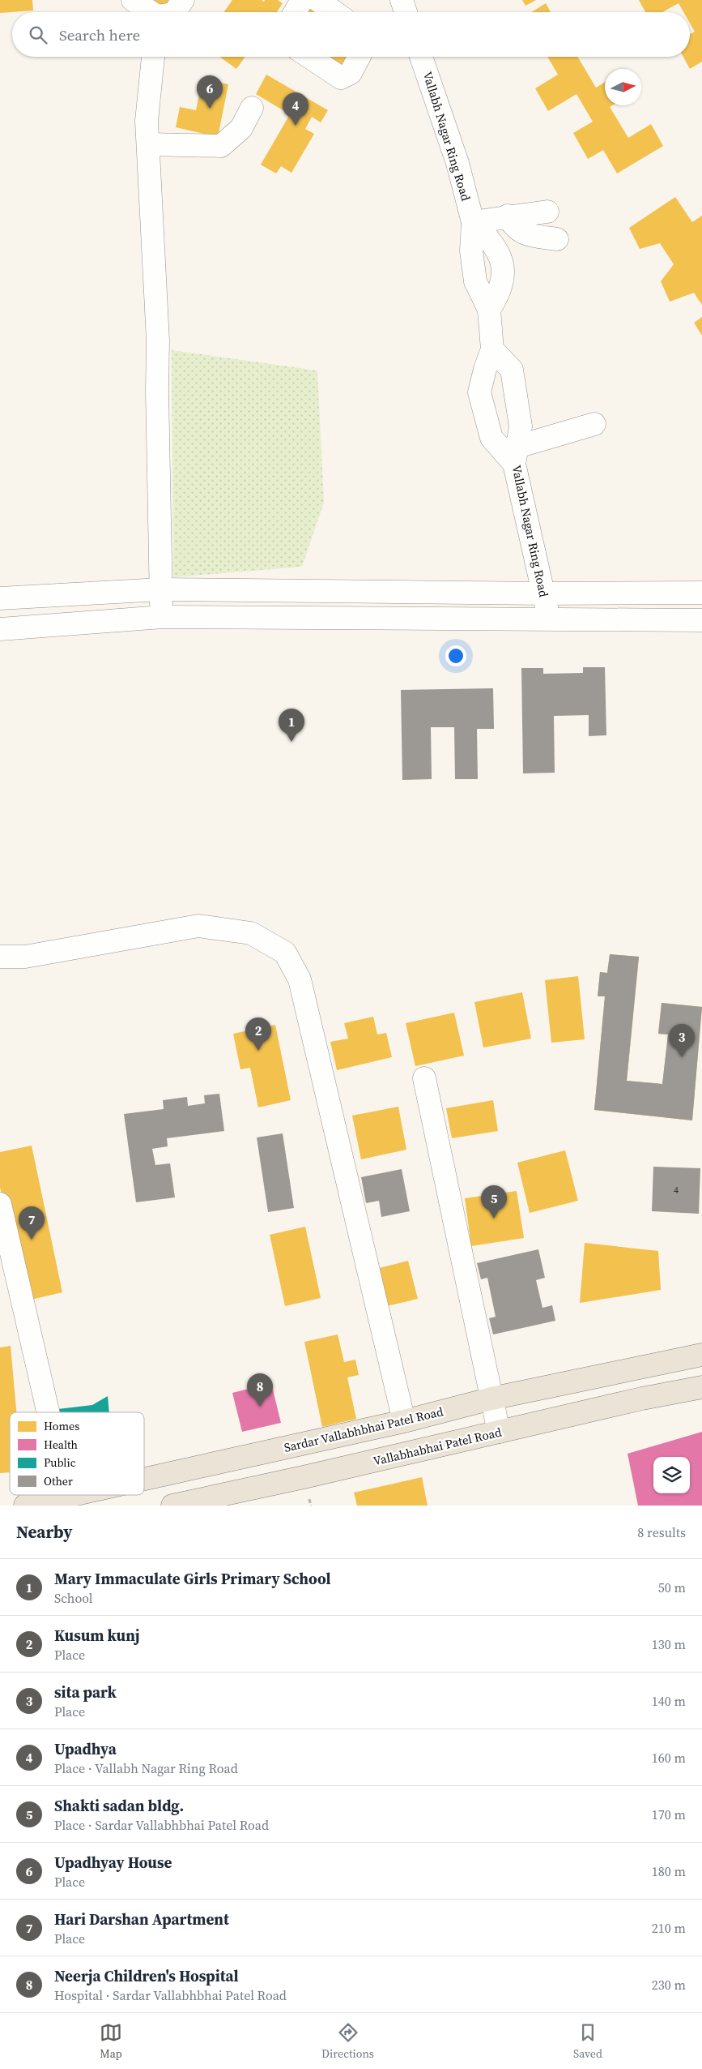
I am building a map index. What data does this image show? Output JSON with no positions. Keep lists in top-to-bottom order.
{
  "streets": {
    "main road": ["Sardar Vallabhbhai Patel Road", "Vallabhabhai Patel Road"],
    "street": ["Vallabh Nagar Ring Road"]
  },
  "house_numbers": ["4"],
  "legend": [
    "Homes",
    "Health",
    "Public",
    "Other"
  ],
  "north": "right",
  "page": {
    "search": "Search here",
    "pins": [
      "6",
      "4",
      "1",
      "2",
      "3",
      "5",
      "7",
      "8"
    ],
    "heading": ["Nearby", "8 results"],
    "list": [
      {
        "mark": "1",
        "name": "Mary Immaculate Girls Primary School",
        "note": "School",
        "value": "50 m"
      },
      {
        "mark": "2",
        "name": "Kusum kunj",
        "note": "Place",
        "value": "130 m"
      },
      {
        "mark": "3",
        "name": "sita park",
        "note": "Place",
        "value": "140 m"
      },
      {
        "mark": "4",
        "name": "Upadhya",
        "note": "Place · Vallabh Nagar Ring Road",
        "value": "160 m"
      },
      {
        "mark": "5",
        "name": "Shakti sadan bldg.",
        "note": "Place · Sardar Vallabhbhai Patel Road",
        "value": "170 m"
      },
      {
        "mark": "6",
        "name": "Upadhyay House",
        "note": "Place",
        "value": "180 m"
      },
      {
        "mark": "7",
        "name": "Hari Darshan Apartment",
        "note": "Place",
        "value": "210 m"
      },
      {
        "mark": "8",
        "name": "Neerja Children's Hospital",
        "note": "Hospital · Sardar Vallabhbhai Patel Road",
        "value": "230 m"
      }
    ],
    "nav": ["Map", "Directions", "Saved"]
  }
}
